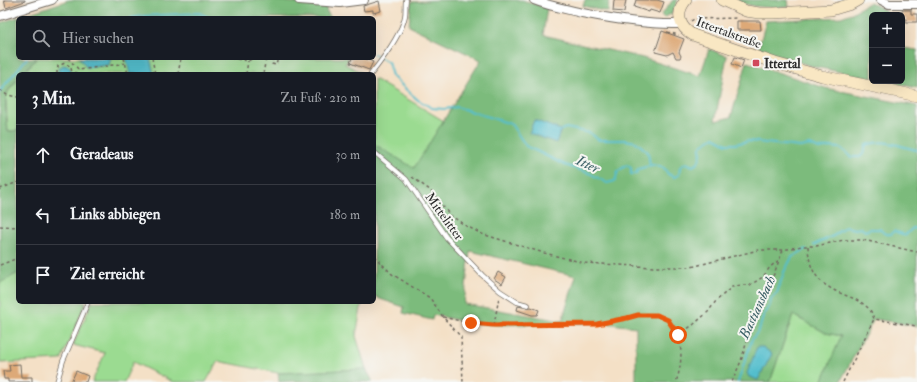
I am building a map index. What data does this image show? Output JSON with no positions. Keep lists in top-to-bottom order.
{
  "streets": {
    "main road": ["Ittertalstraße"],
    "lane": ["Mittelitter"]
  },
  "water": ["Itter", "Bastiansbach"],
  "places": {
    "transit": ["Ittertal"]
  },
  "page": {
    "map_buttons": ["+", "−"],
    "search": "Hier suchen",
    "heading": ["3 Min.", "Zu Fuß · 210 m"],
    "list": [
      ["Geradeaus", "30 m"],
      ["Links abbiegen", "180 m"],
      "Ziel erreicht"
    ]
  }
}
